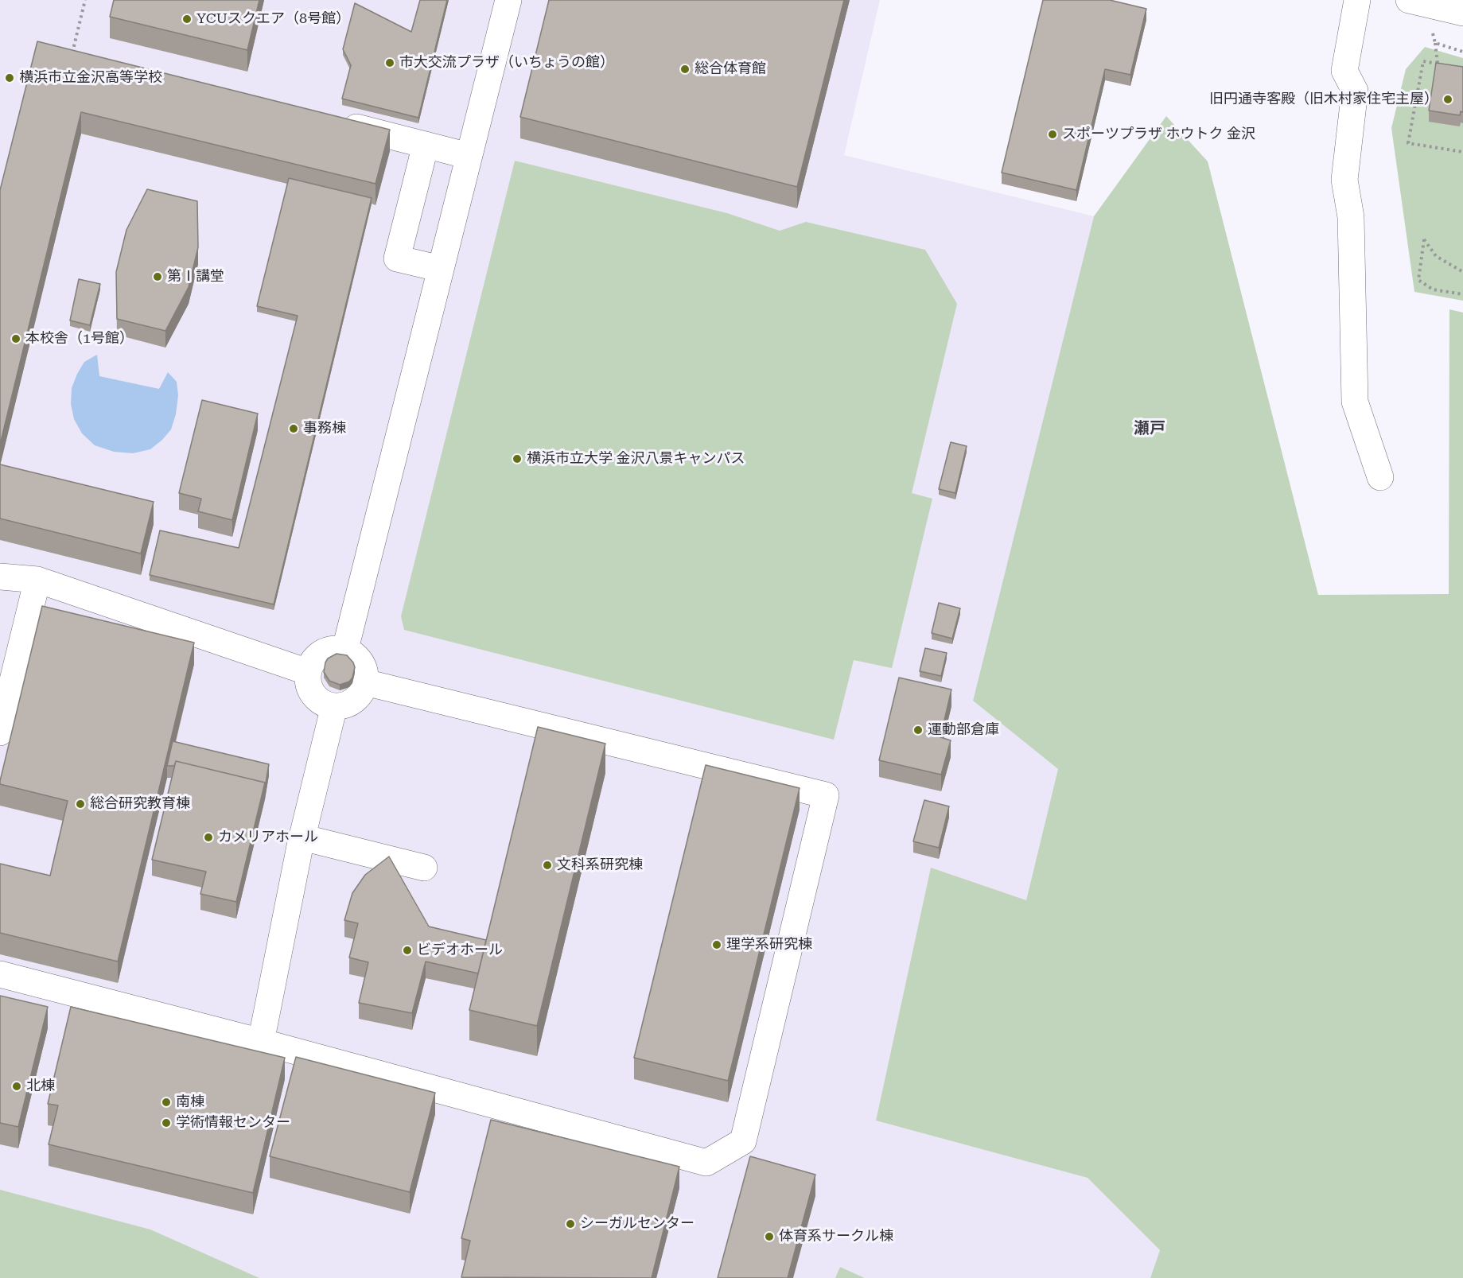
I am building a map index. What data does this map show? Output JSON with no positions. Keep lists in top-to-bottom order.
{
  "districts": ["瀬戸"],
  "places": [
    "YCUスクエア（8号館）",
    "市大交流プラザ（いちょうの館）",
    "総合体育館",
    "横浜市立金沢高等学校",
    "旧円通寺客殿（旧木村家住宅主屋）",
    "スポーツプラザ ホウトク 金沢",
    "第Ⅰ講堂",
    "本校舎（1号館）",
    "事務棟",
    "横浜市立大学 金沢八景キャンパス",
    "運動部倉庫",
    "総合研究教育棟",
    "カメリアホール",
    "文科系研究棟",
    "理学系研究棟",
    "ビデオホール",
    "北棟",
    "南棟",
    "学術情報センター",
    "シーガルセンター",
    "体育系サークル棟"
  ]
}
